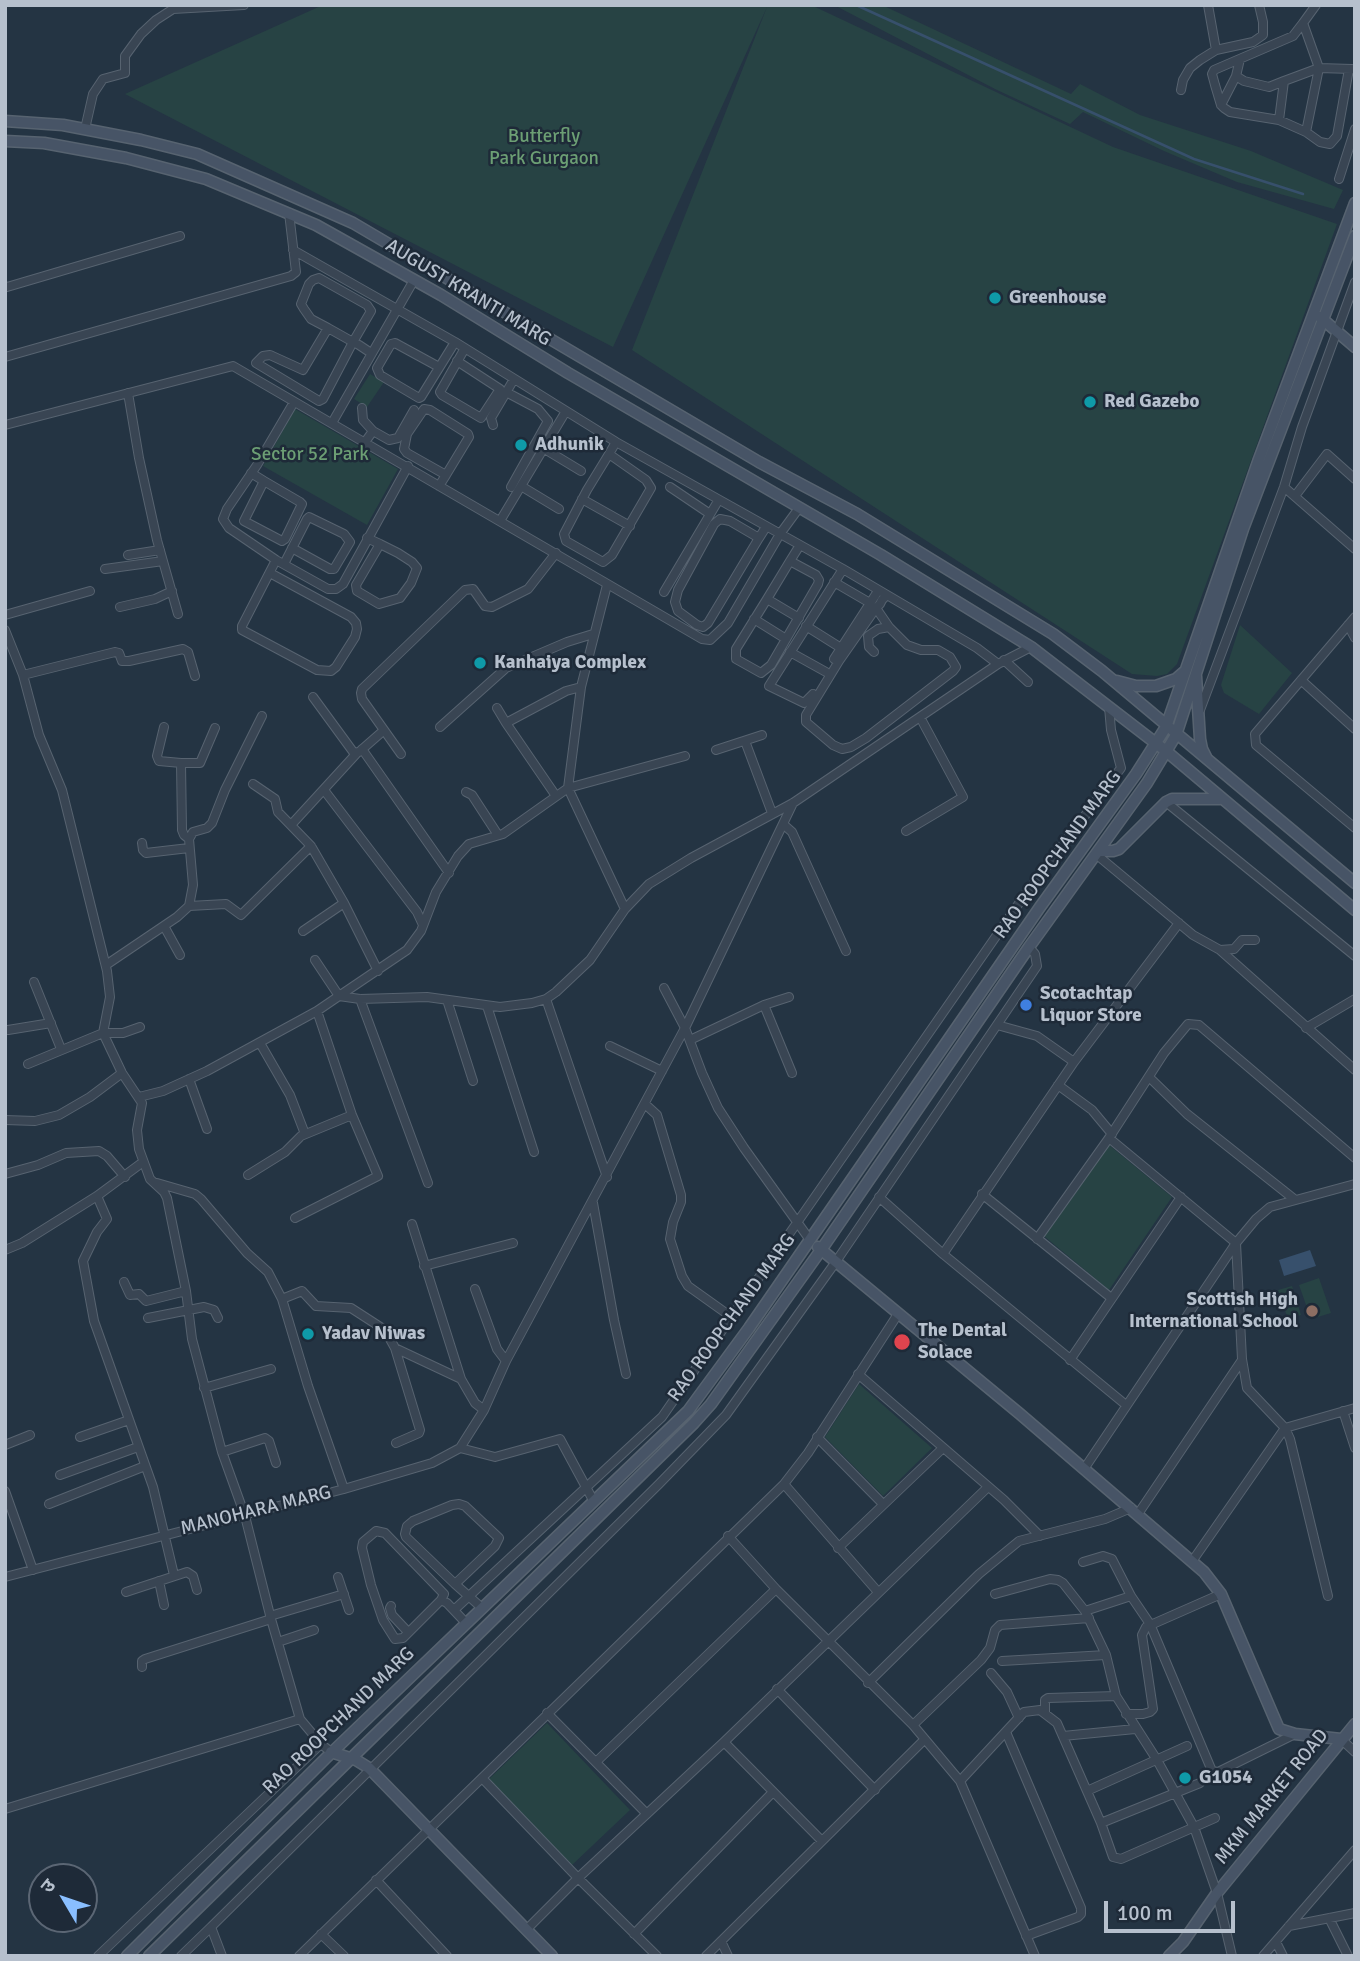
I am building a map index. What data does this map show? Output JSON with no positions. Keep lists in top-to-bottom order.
{
  "streets": {
    "main road": ["AUGUST KRANTI MARG", "RAO ROOPCHAND MARG", "MKM MARKET ROAD"],
    "street": ["MANOHARA MARG"]
  },
  "crossings": [
    ["AUGUST KRANTI MARG", "RAO ROOPCHAND MARG"]
  ],
  "parks": ["Butterfly Park Gurgaon", "Sector 52 Park"],
  "places": [
    "Greenhouse",
    "Red Gazebo",
    "Adhunik",
    "Kanhaiya Complex",
    "Scotachtap Liquor Store",
    "Scottish High International School",
    "Yadav Niwas",
    "The Dental Solace",
    "G1054"
  ],
  "scale_bar": "100 m",
  "north": "top left"
}
